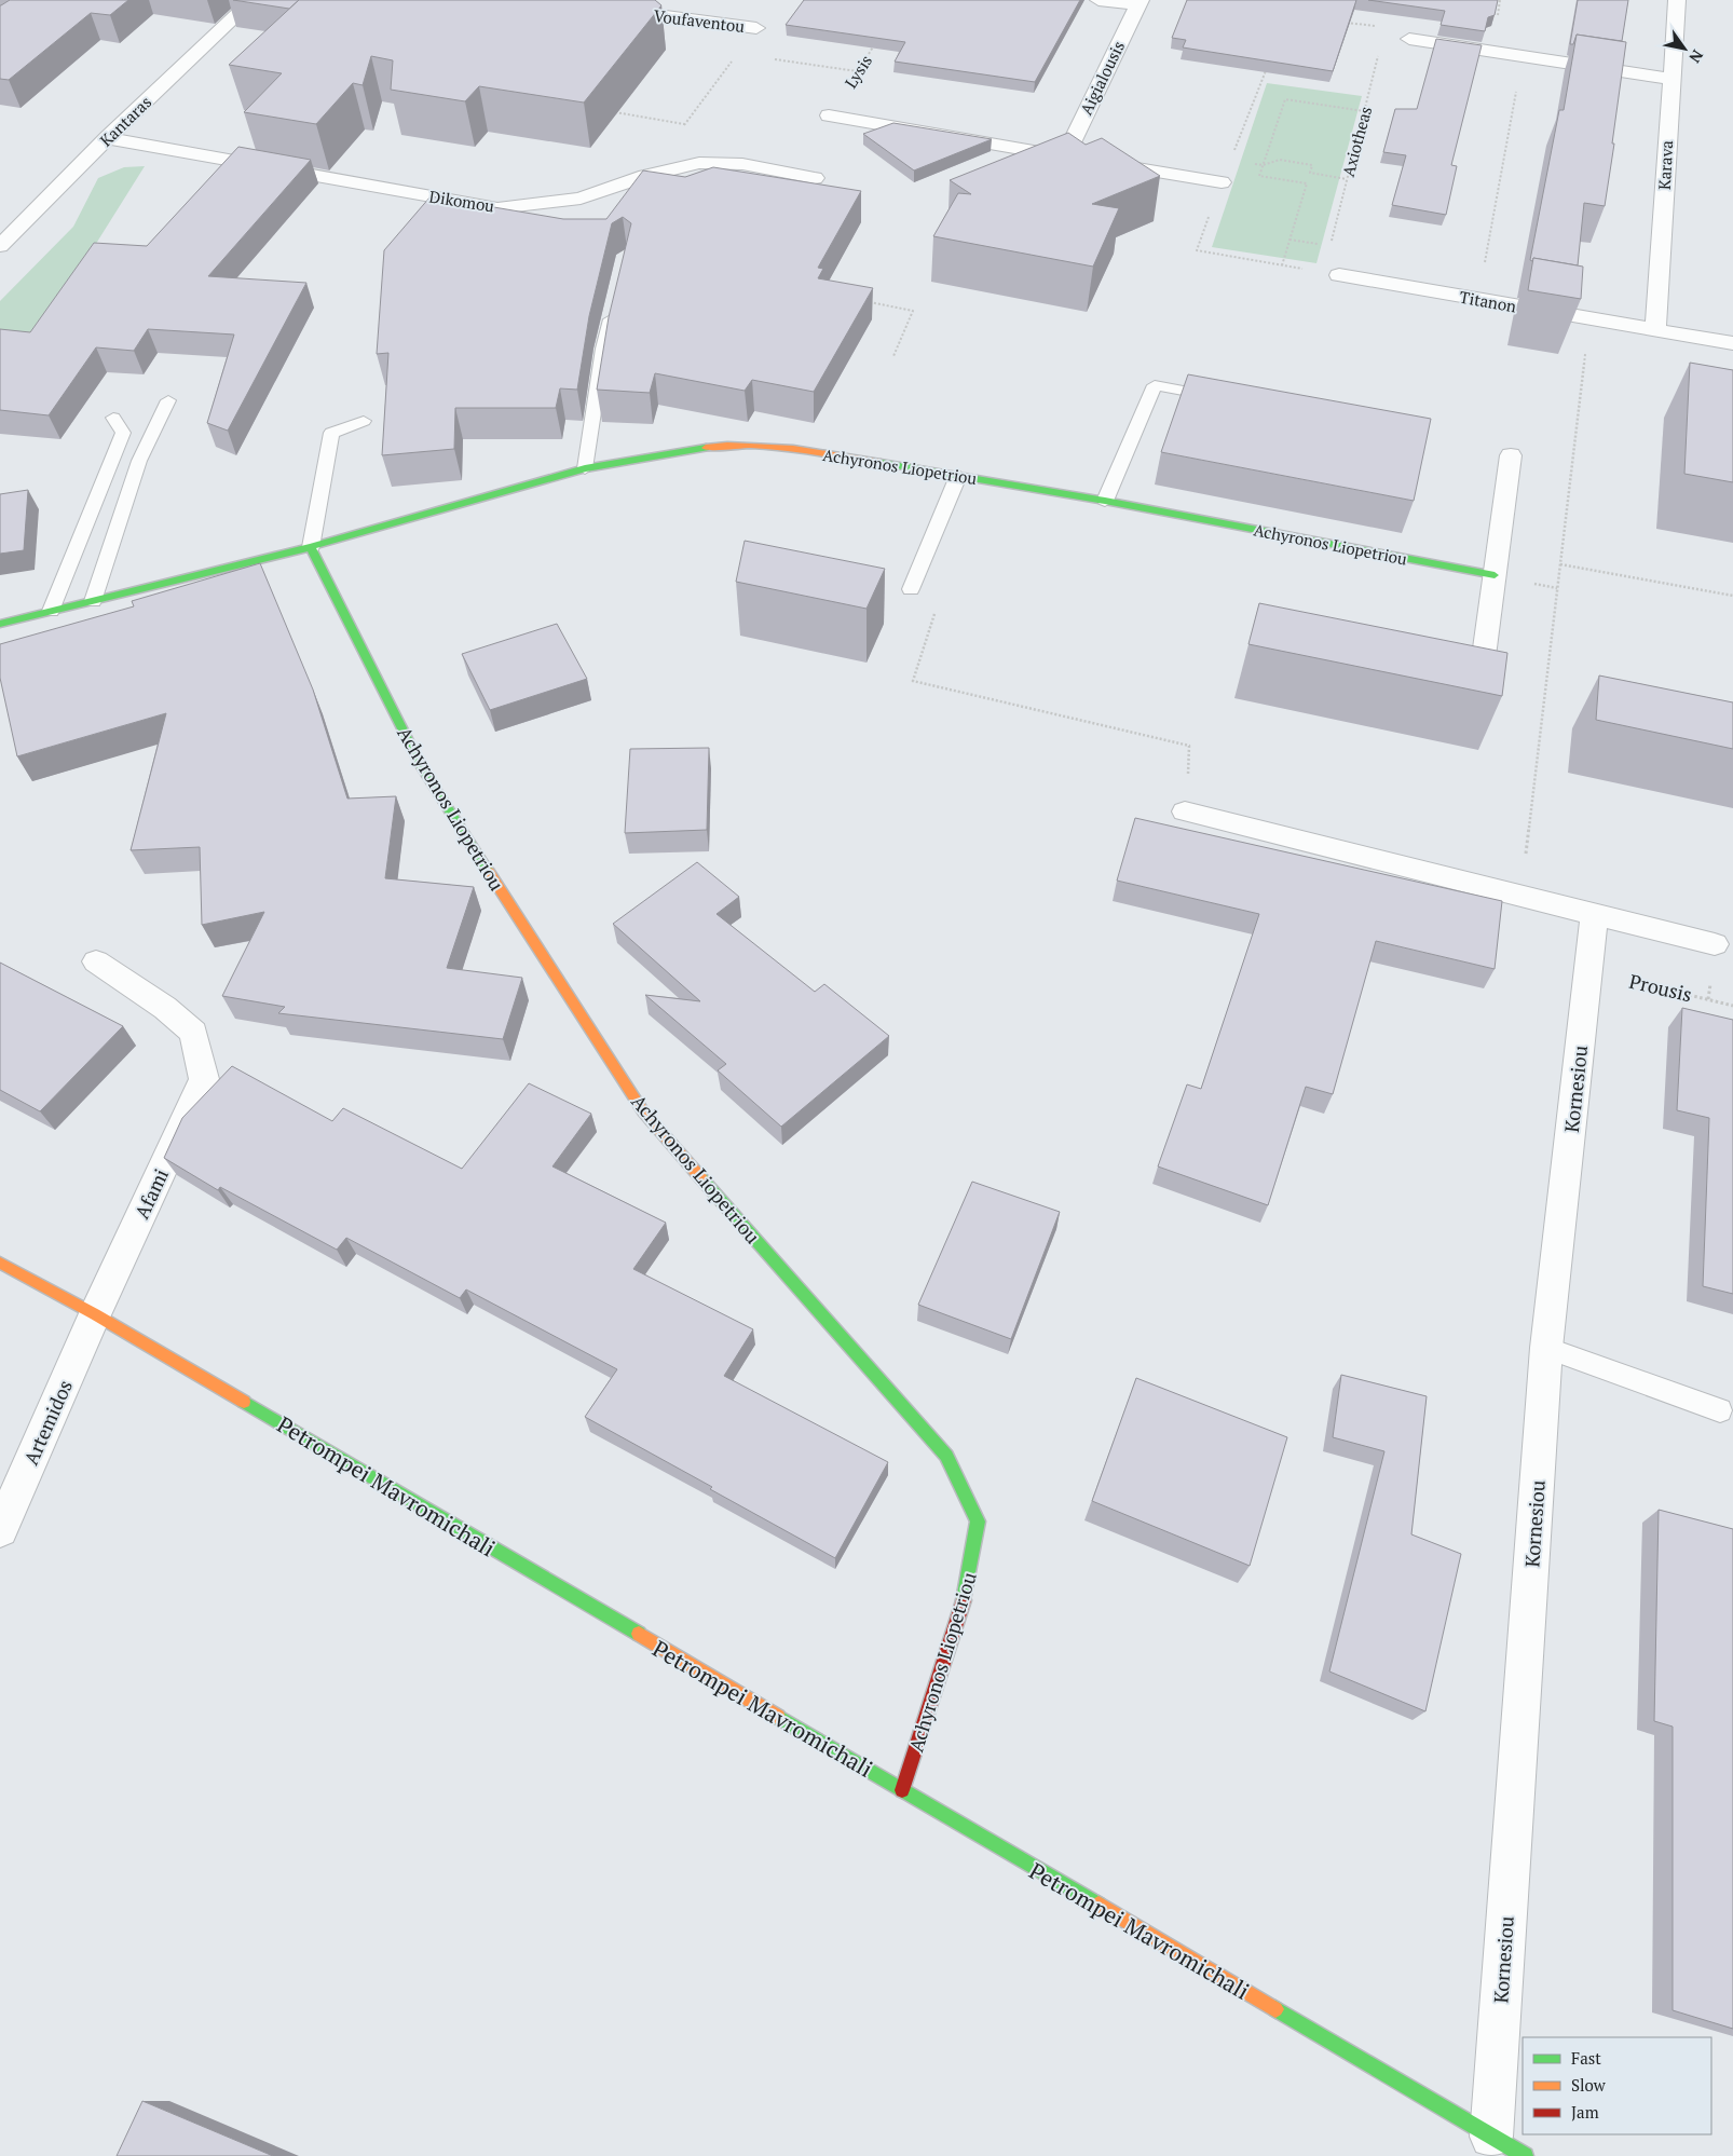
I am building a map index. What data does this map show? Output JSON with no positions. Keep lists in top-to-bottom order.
{
  "streets": {
    "street": [
      "Voufaventou",
      "Aigialousis",
      "Kantaras",
      "Karava",
      "Dikomou",
      "Titanon",
      "Achyronos Liopetriou",
      "Kornesiou",
      "Afami",
      "Artemidos",
      "Petrompei Mavromichali"
    ],
    "path": ["Lysis", "Axiotheas", "Prousis"]
  },
  "crossings": [
    ["Kantaras", "Dikomou"],
    ["Karava", "Titanon"],
    ["Achyronos Liopetriou", "Petrompei Mavromichali"],
    ["Prousis", "Kornesiou"],
    ["Kornesiou", "Petrompei Mavromichali"],
    ["Afami", "Artemidos"],
    ["Afami", "Petrompei Mavromichali"],
    ["Artemidos", "Petrompei Mavromichali"]
  ],
  "legend": ["Fast", "Slow", "Jam"],
  "north": "bottom right"
}
